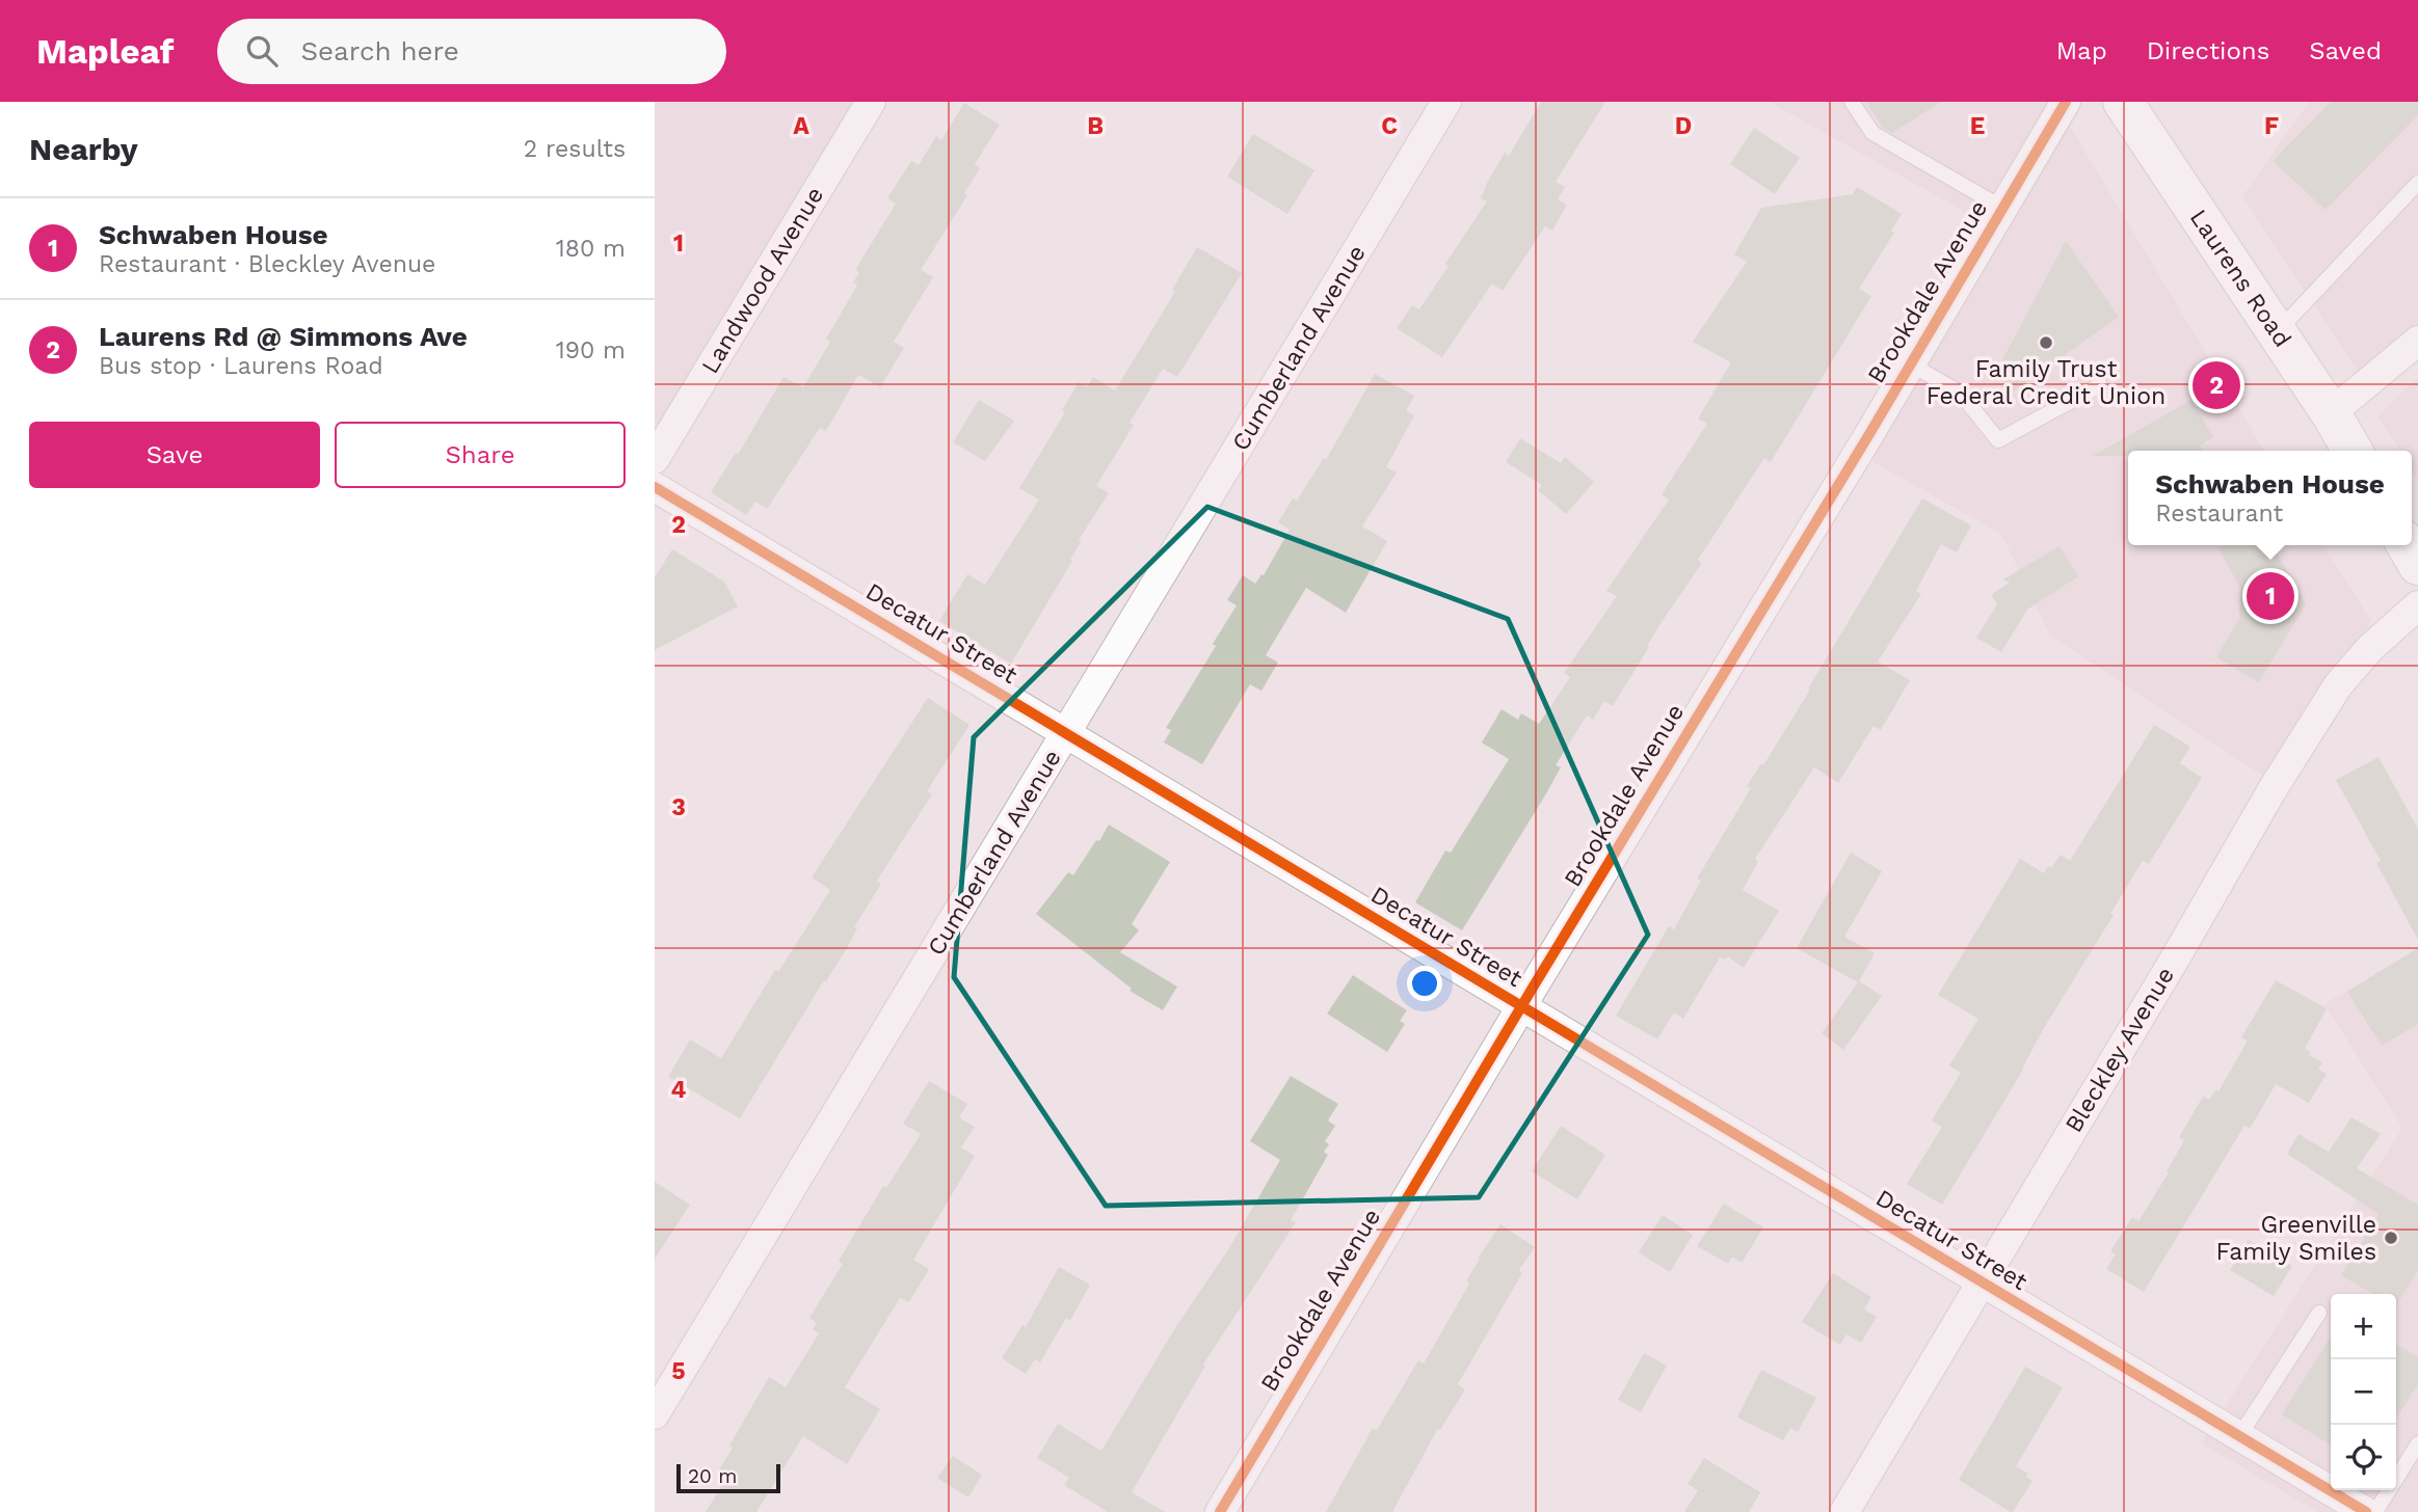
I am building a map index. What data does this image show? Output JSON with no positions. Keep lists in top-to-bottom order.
{
  "streets": {
    "main road": ["Laurens Road"],
    "street": [
      "Landwood Avenue",
      "Brookdale Avenue",
      "Cumberland Avenue",
      "Decatur Street",
      "Bleckley Avenue"
    ]
  },
  "crossings": [
    ["Brookdale Avenue", "Decatur Street"],
    ["Cumberland Avenue", "Decatur Street"],
    ["Decatur Street", "Bleckley Avenue"]
  ],
  "places": ["Family Trust Federal Credit Union", "Greenville Family Smiles"],
  "scale_bar": "20 m",
  "page": {
    "header": "Mapleaf",
    "search": "Search here",
    "nav": ["Map", "Directions", "Saved"],
    "heading": ["Nearby", "2 results"],
    "list": [
      {
        "mark": "1",
        "name": "Schwaben House",
        "note": "Restaurant · Bleckley Avenue",
        "value": "180 m"
      },
      {
        "mark": "2",
        "name": "Laurens Rd @ Simmons Ave",
        "note": "Bus stop · Laurens Road",
        "value": "190 m"
      }
    ],
    "pins": ["2", "1"],
    "buttons": ["Save", "Share"],
    "popup": ["Schwaben House", "Restaurant"],
    "map_buttons": ["+", "−"],
    "scale": "20 m"
  },
  "grid": {
    "columns": [
      "A",
      "B",
      "C",
      "D",
      "E",
      "F"
    ],
    "rows": [
      "1",
      "2",
      "3",
      "4",
      "5"
    ]
  }
}
